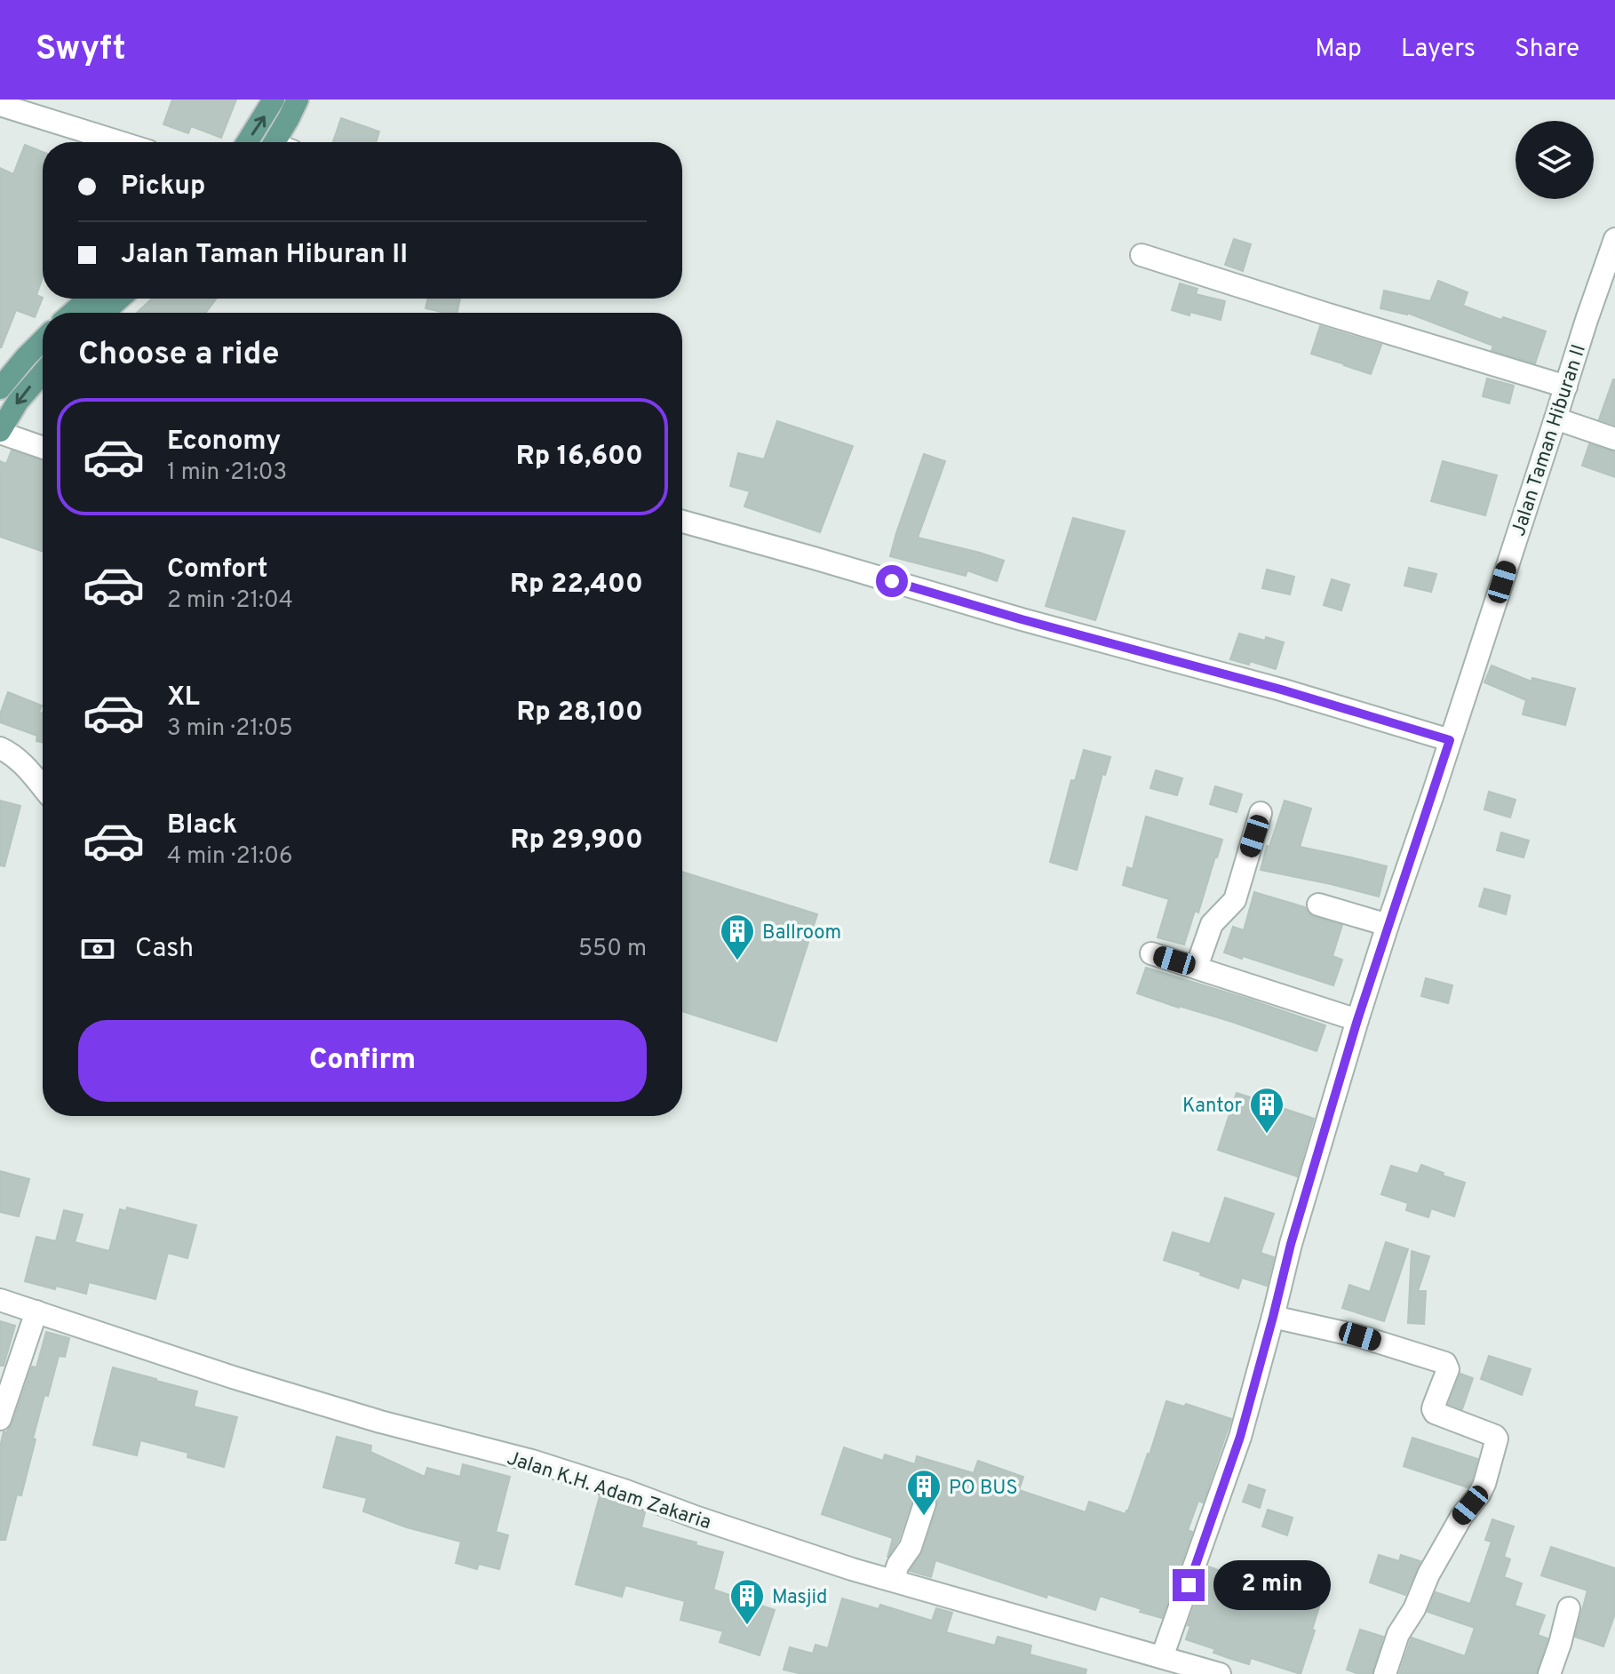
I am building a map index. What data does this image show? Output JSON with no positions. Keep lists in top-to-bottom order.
{
  "streets": {
    "street": ["Jalan Taman Hiburan II", "Jalan K.H. Adam Zakaria"]
  },
  "crossings": [
    ["Jalan Taman Hiburan II", "Jalan K.H. Adam Zakaria"]
  ],
  "places": {
    "building": [
      "Ballroom",
      "Kantor",
      "PO BUS",
      "Masjid"
    ]
  },
  "page": {
    "header": "Swyft",
    "nav": ["Map", "Layers", "Share"],
    "banner": ["Pickup", "Jalan Taman Hiburan II"],
    "heading": "Choose a ride",
    "list": [
      {
        "name": "Economy",
        "note": "1 min · 21:03",
        "value": "Rp 16,600"
      },
      {
        "name": "Comfort",
        "note": "2 min · 21:04",
        "value": "Rp 22,400"
      },
      {
        "name": "XL",
        "note": "3 min · 21:05",
        "value": "Rp 28,100"
      },
      {
        "name": "Black",
        "note": "4 min · 21:06",
        "value": "Rp 29,900"
      }
    ],
    "pay": ["Cash", "550 m"],
    "buttons": "Confirm",
    "bubble": "2 min"
  }
}
